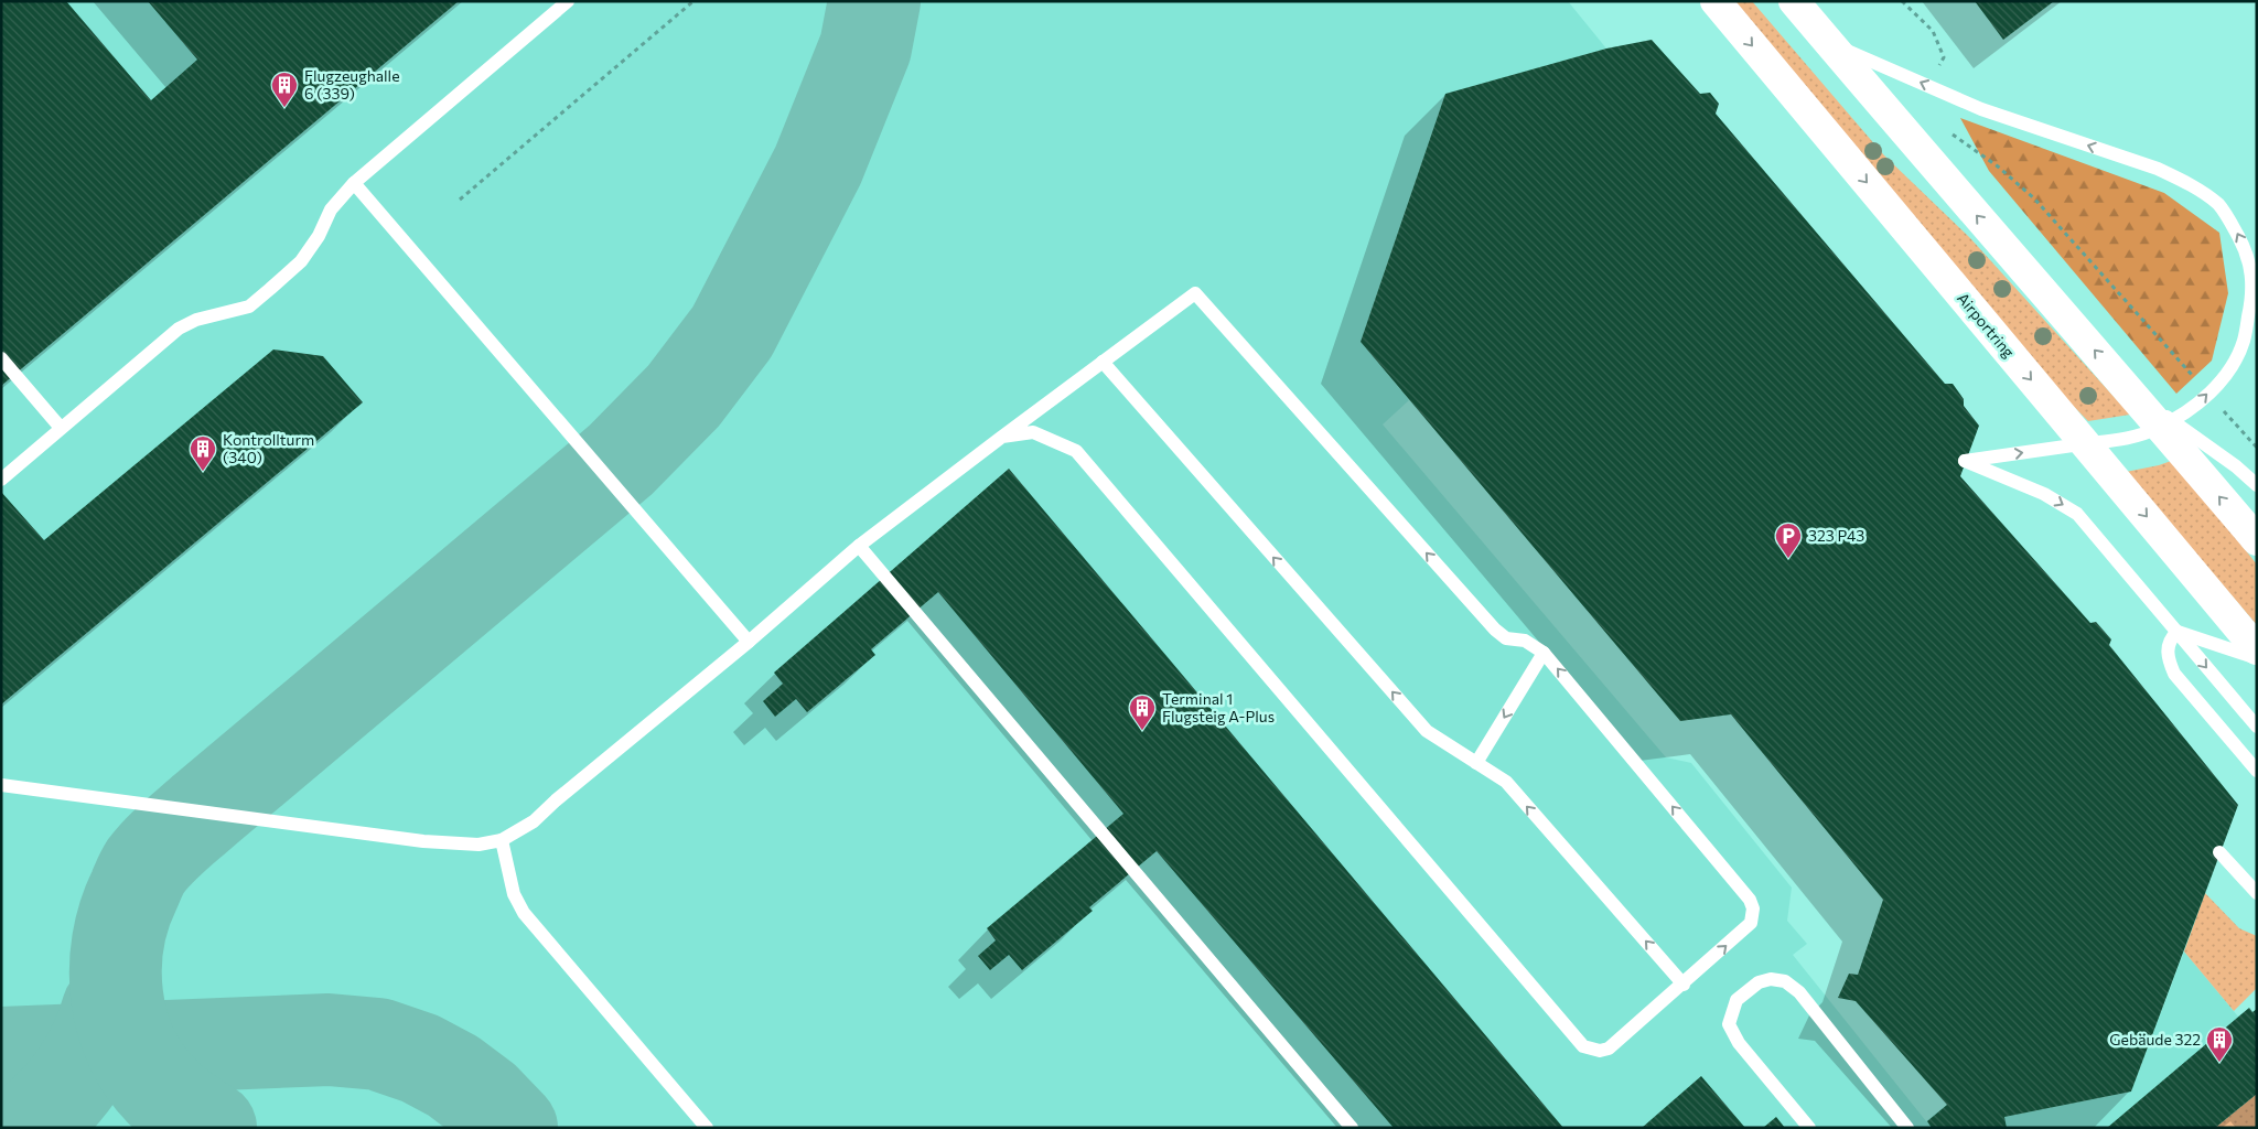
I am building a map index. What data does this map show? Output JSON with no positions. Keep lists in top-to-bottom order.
{
  "streets": {
    "street": ["Airportring"]
  },
  "places": {
    "building": [
      "Flugzeughalle 6 (339)",
      "Kontrollturm (340)",
      "Terminal 1 Flugsteig A-Plus",
      "Gebäude 322"
    ],
    "parking": ["323 P43"]
  }
}
